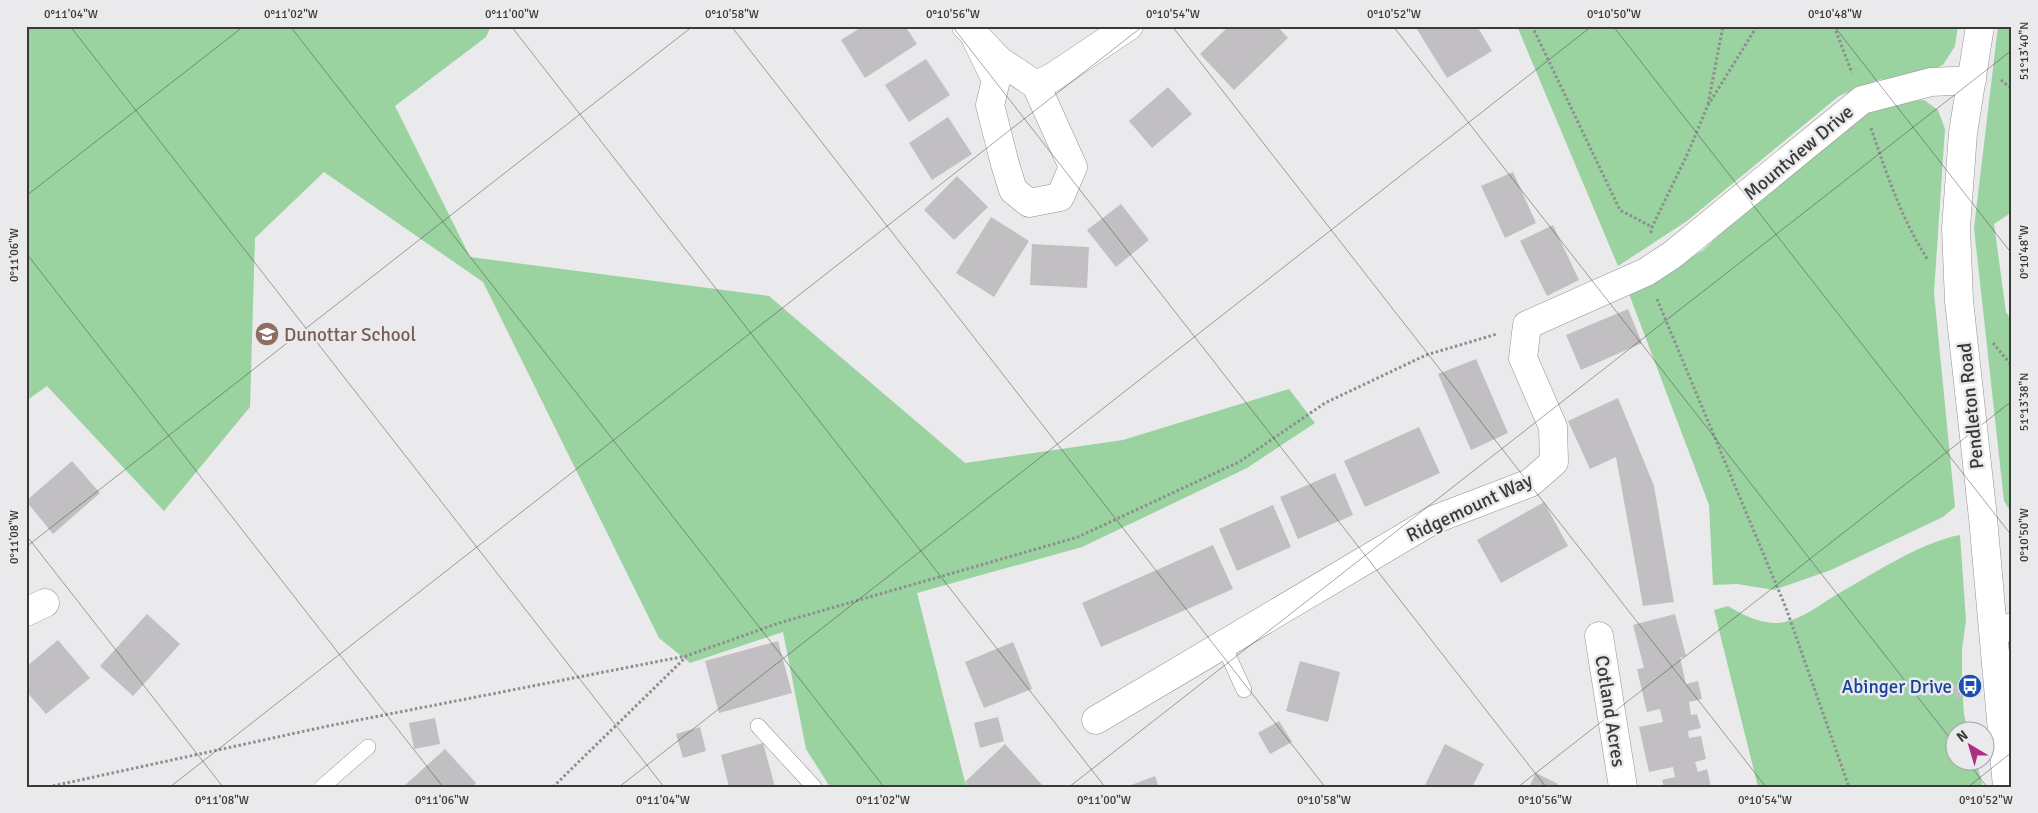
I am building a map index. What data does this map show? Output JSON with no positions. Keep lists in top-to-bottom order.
{
  "streets": {
    "street": [
      "Mountview Drive",
      "Pendleton Road",
      "Ridgemount Way",
      "Cotland Acres"
    ]
  },
  "crossings": [
    ["Mountview Drive", "Pendleton Road"]
  ],
  "places": {
    "school or university": ["Dunottar School"],
    "bus stop": ["Abinger Drive"]
  },
  "north": "top left",
  "coordinates": [
    "0°11'04\"W",
    "0°11'02\"W",
    "0°11'00\"W",
    "0°10'58\"W",
    "0°10'56\"W",
    "0°10'54\"W",
    "0°10'52\"W",
    "0°10'50\"W",
    "0°10'48\"W",
    "51°13'40\"N",
    "0°11'06\"W",
    "51°13'38\"N",
    "0°11'08\"W"
  ]
}
